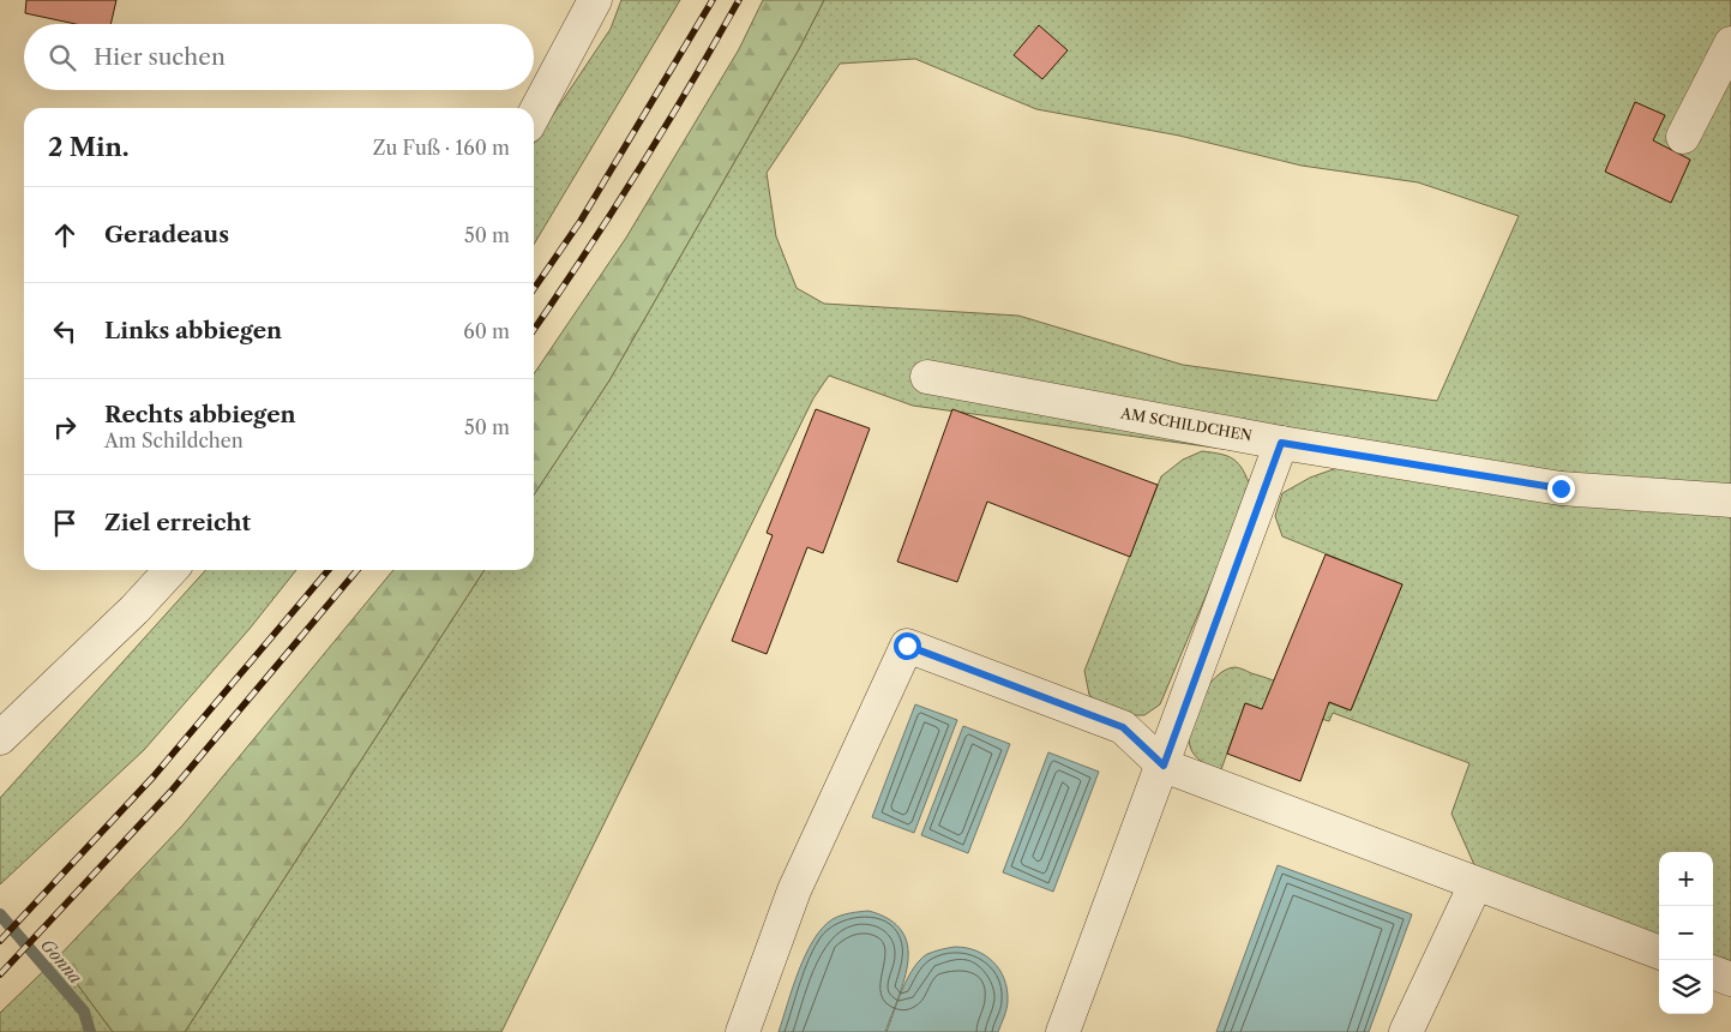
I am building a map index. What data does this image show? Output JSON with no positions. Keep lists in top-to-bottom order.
{
  "streets": {
    "street": ["AM SCHILDCHEN"]
  },
  "water": ["Gonna"],
  "page": {
    "search": "Hier suchen",
    "heading": ["2 Min.", "Zu Fuß · 160 m"],
    "list": [
      ["Geradeaus", "50 m"],
      ["Links abbiegen", "60 m"],
      ["Rechts abbiegen", "Am Schildchen", "50 m"],
      "Ziel erreicht"
    ],
    "map_buttons": ["+", "−"]
  }
}
